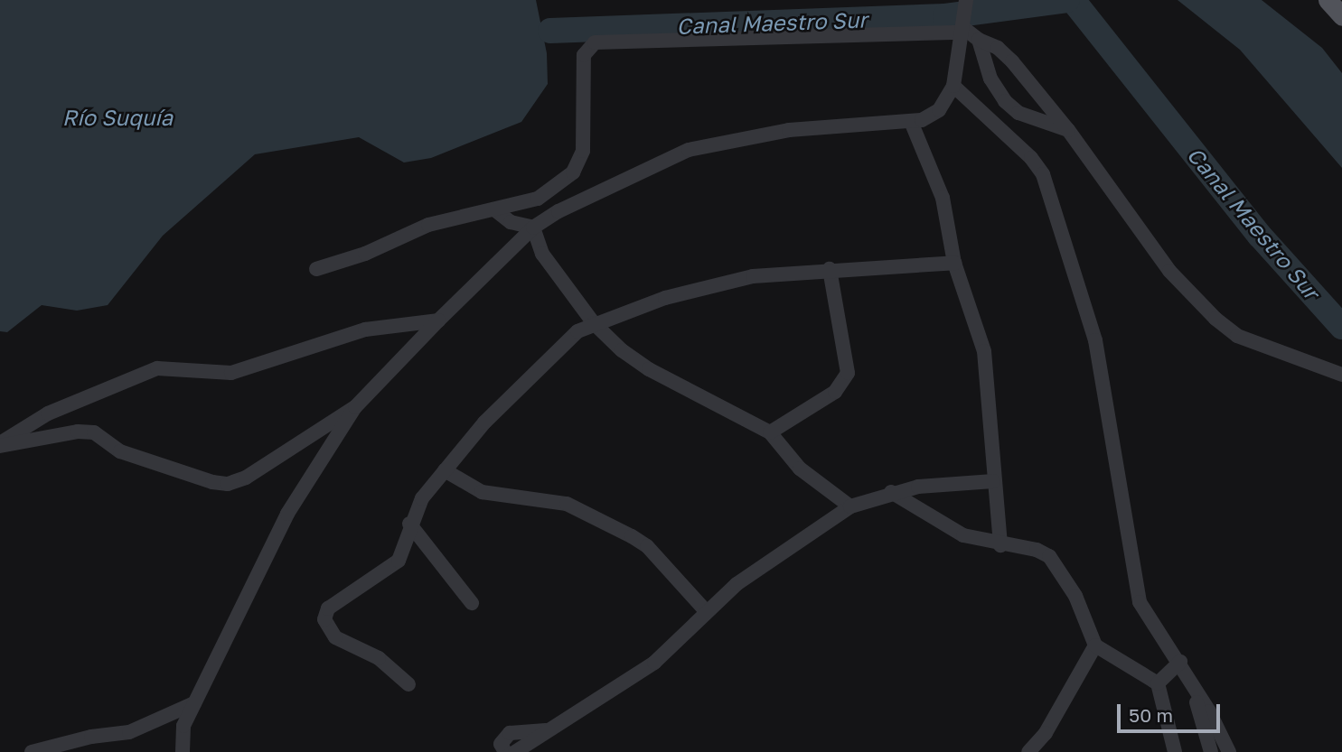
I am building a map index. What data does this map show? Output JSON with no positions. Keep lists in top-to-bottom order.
{
  "water": ["Canal Maestro Sur", "Río Suquía"],
  "scale_bar": "50 m"
}
